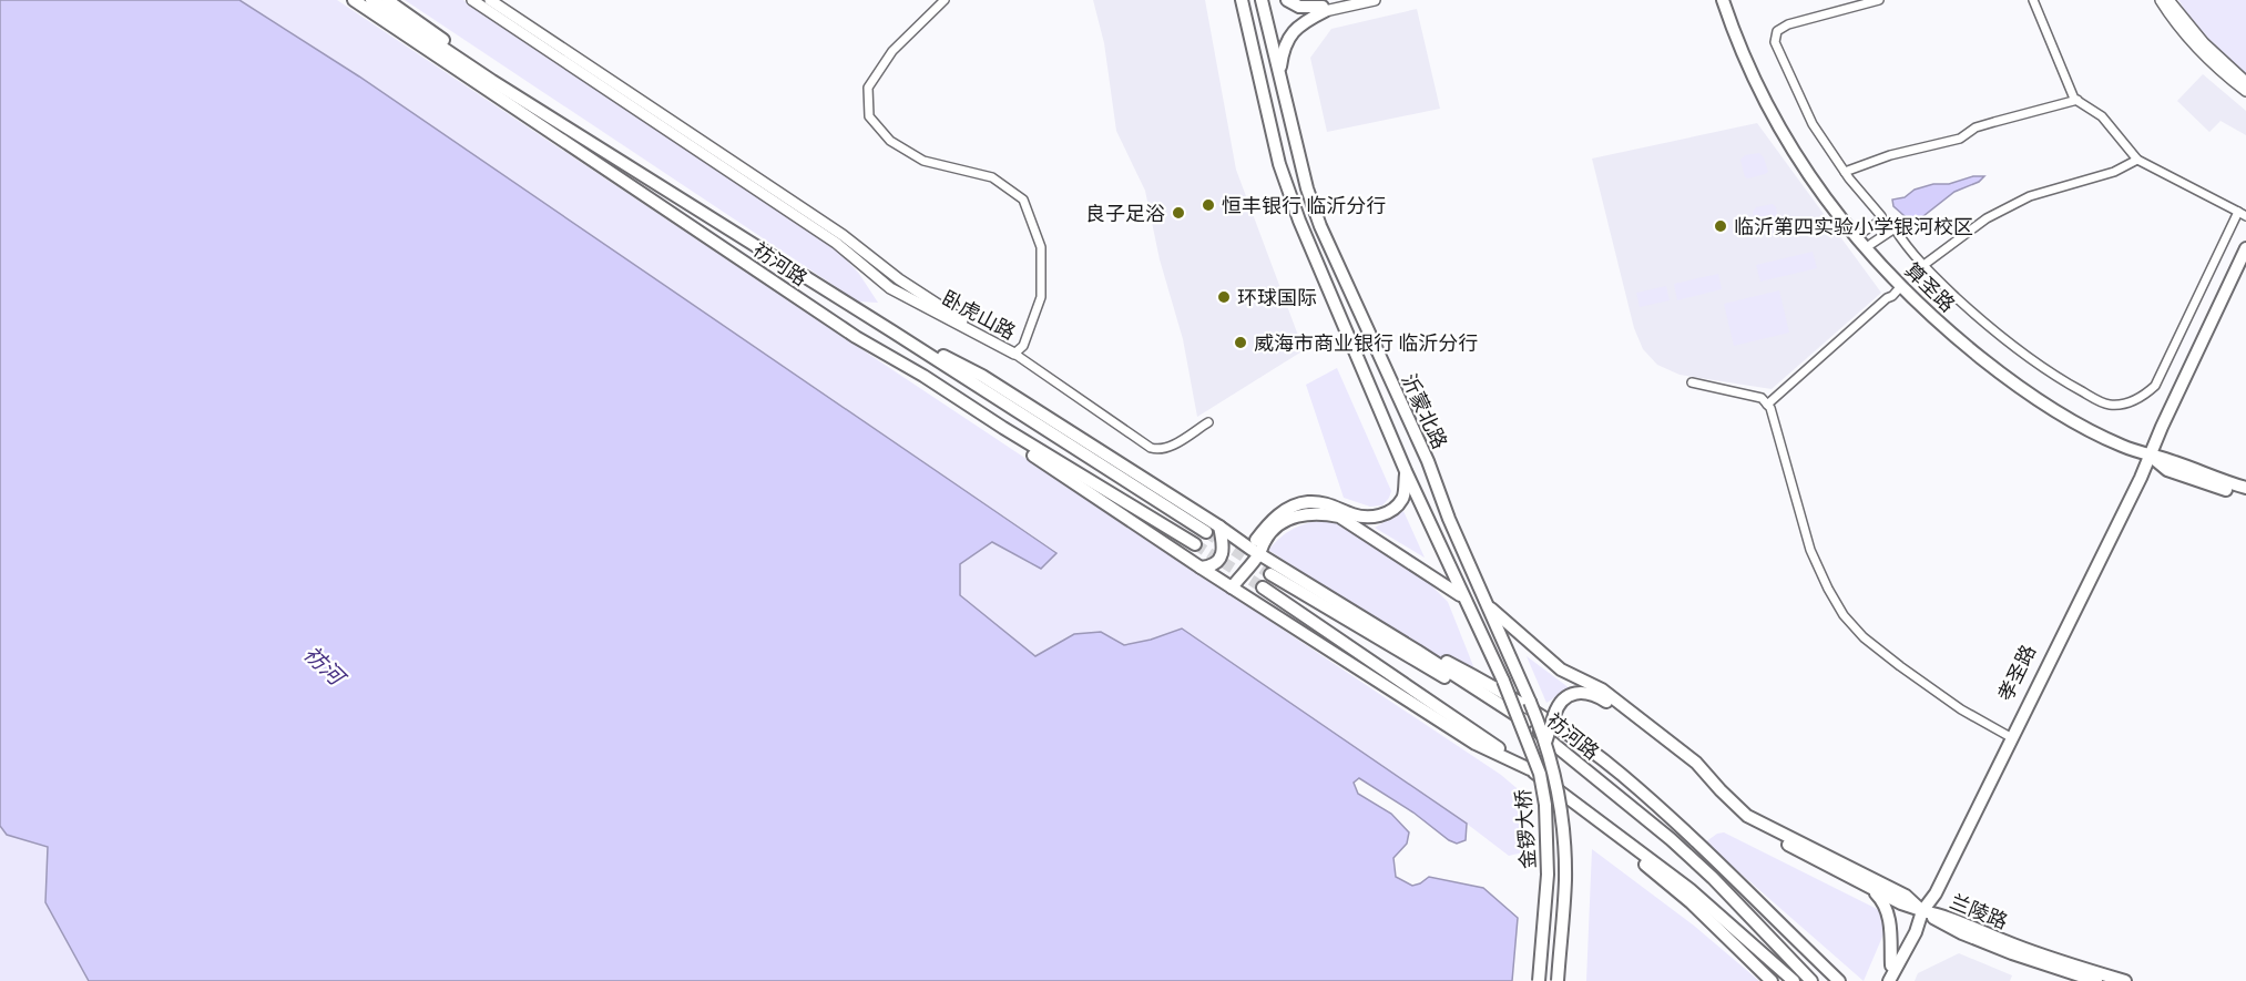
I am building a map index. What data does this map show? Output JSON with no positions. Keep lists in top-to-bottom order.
{
  "streets": {
    "main road": [
      "祊河路",
      "算圣路",
      "沂蒙北路",
      "孝圣路",
      "金锣大桥",
      "兰陵路"
    ],
    "street": ["卧虎山路"]
  },
  "crossings": [
    ["算圣路", "孝圣路"],
    ["沂蒙北路", "金锣大桥"],
    ["孝圣路", "兰陵路"]
  ],
  "water": ["祊河"],
  "places": [
    "恒丰银行 临沂分行",
    "良子足浴",
    "临沂第四实验小学银河校区",
    "环球国际",
    "威海市商业银行 临沂分行"
  ]
}
